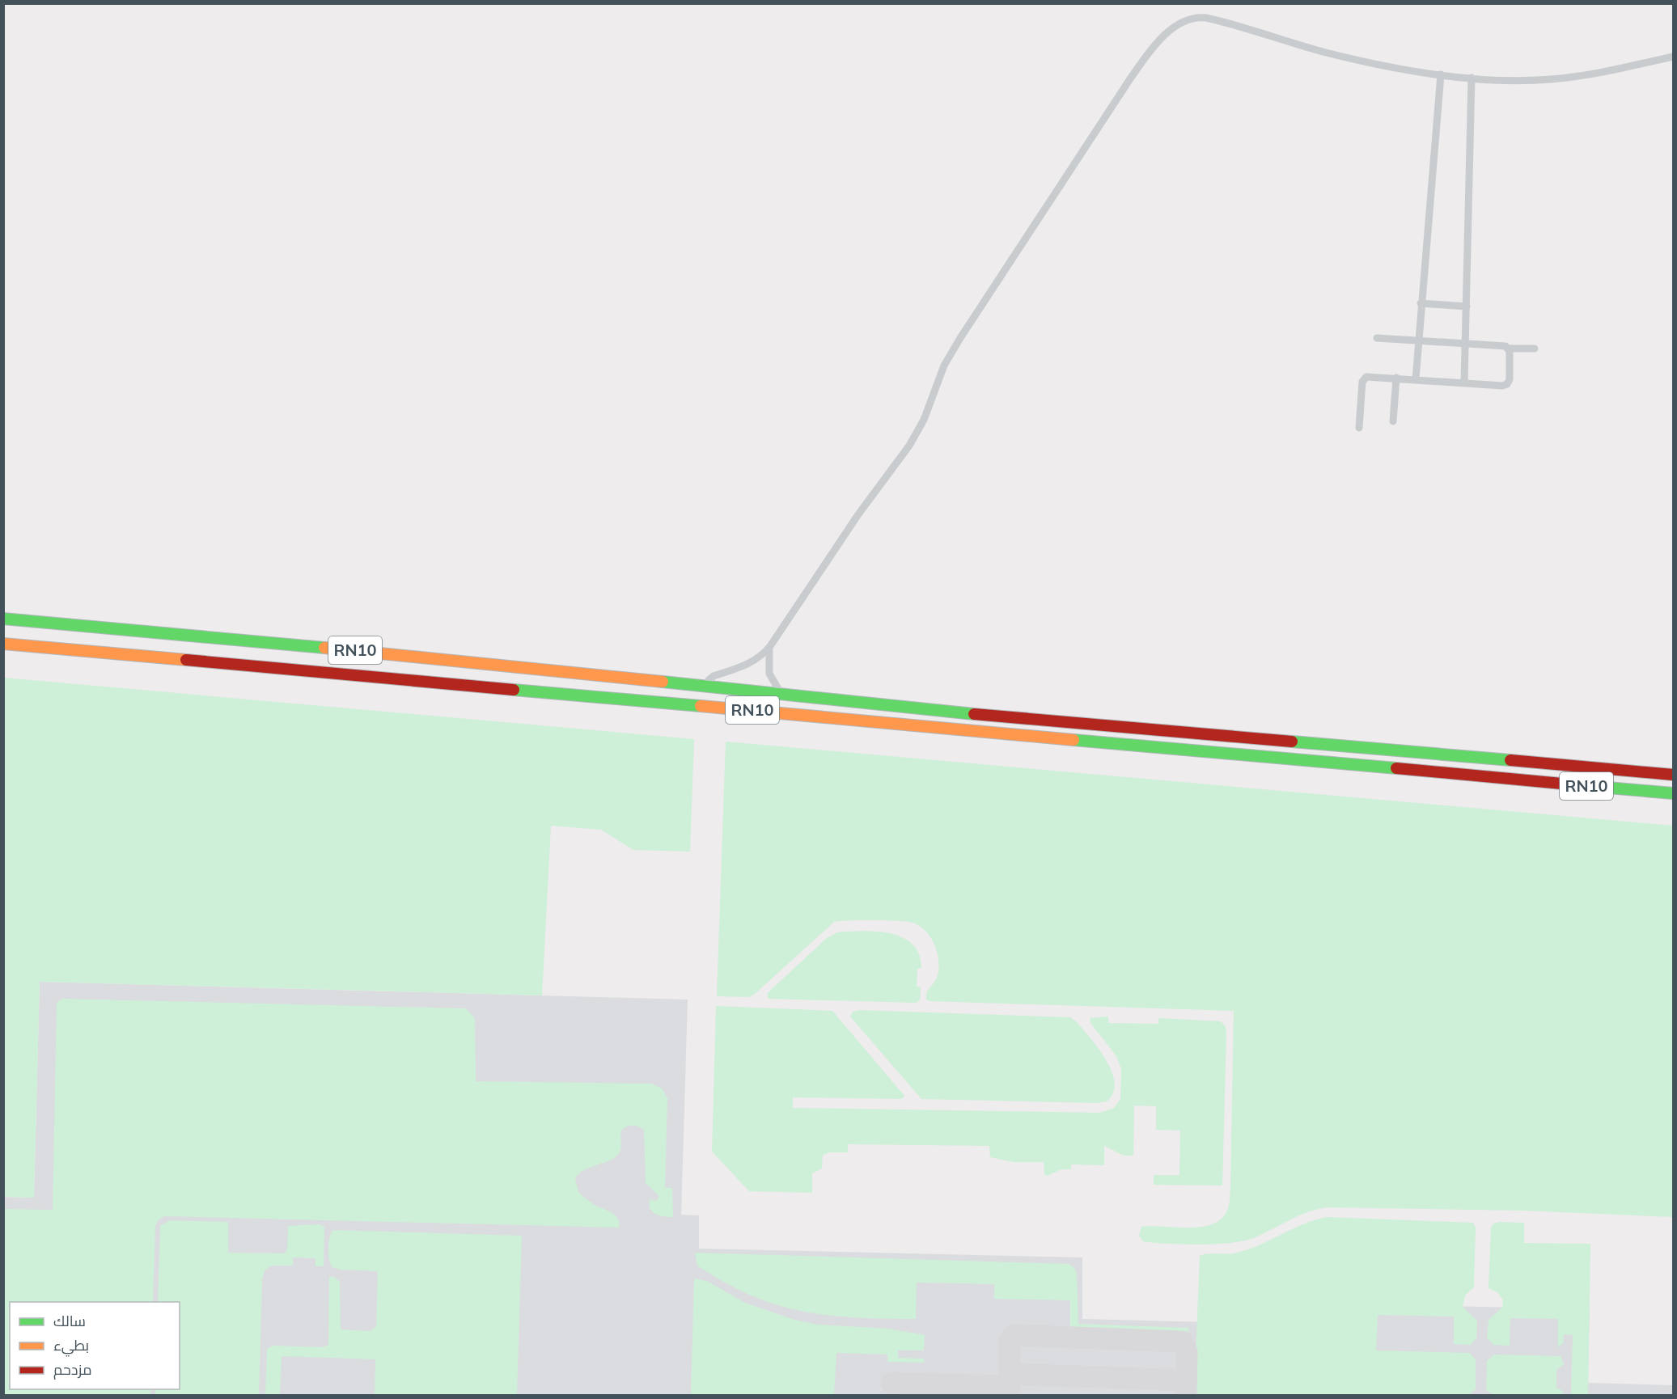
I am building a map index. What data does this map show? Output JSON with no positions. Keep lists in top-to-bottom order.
{
  "streets": {
    "highway": ["RN10"]
  },
  "legend": ["سالك", "بطيء", "مزدحم"]
}
